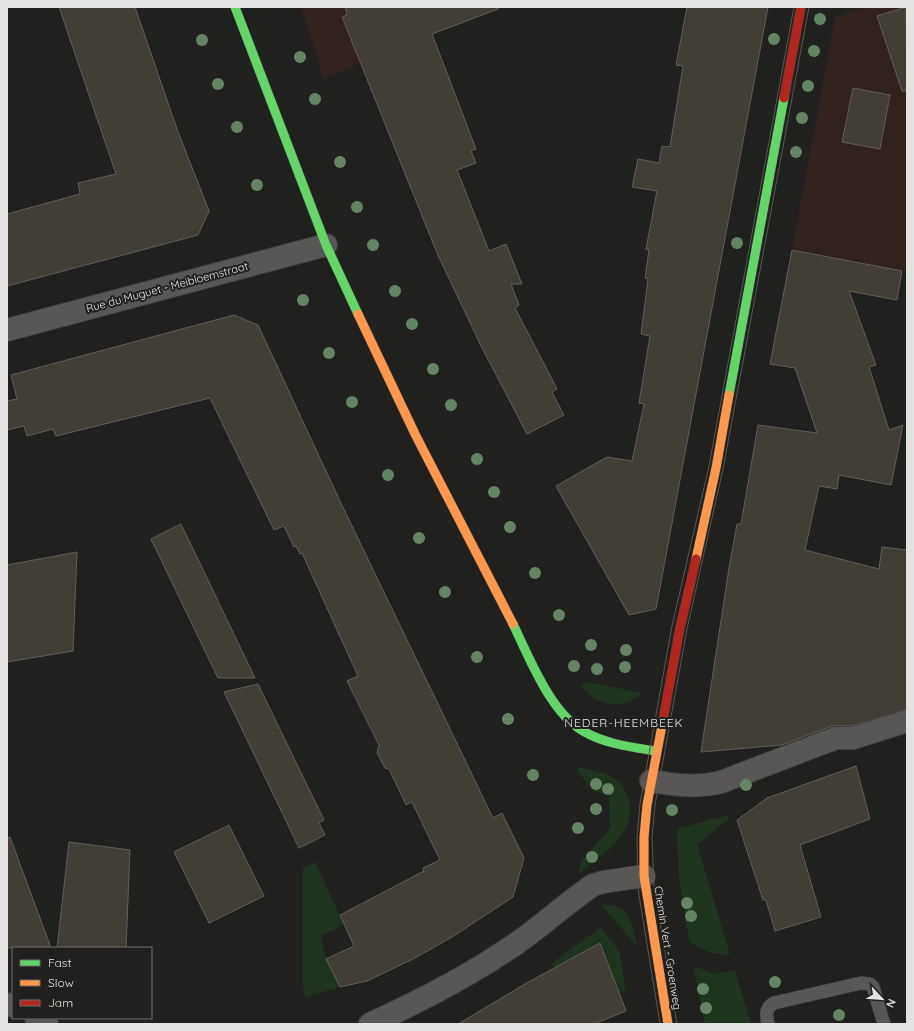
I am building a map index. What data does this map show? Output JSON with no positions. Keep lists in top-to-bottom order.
{
  "streets": {
    "street": ["Rue du Muguet - Meibloemstraat", "Chemin Vert - Groenweg"]
  },
  "districts": ["NEDER-HEEMBEEK"],
  "legend": ["Fast", "Slow", "Jam"],
  "north": "bottom right"
}
